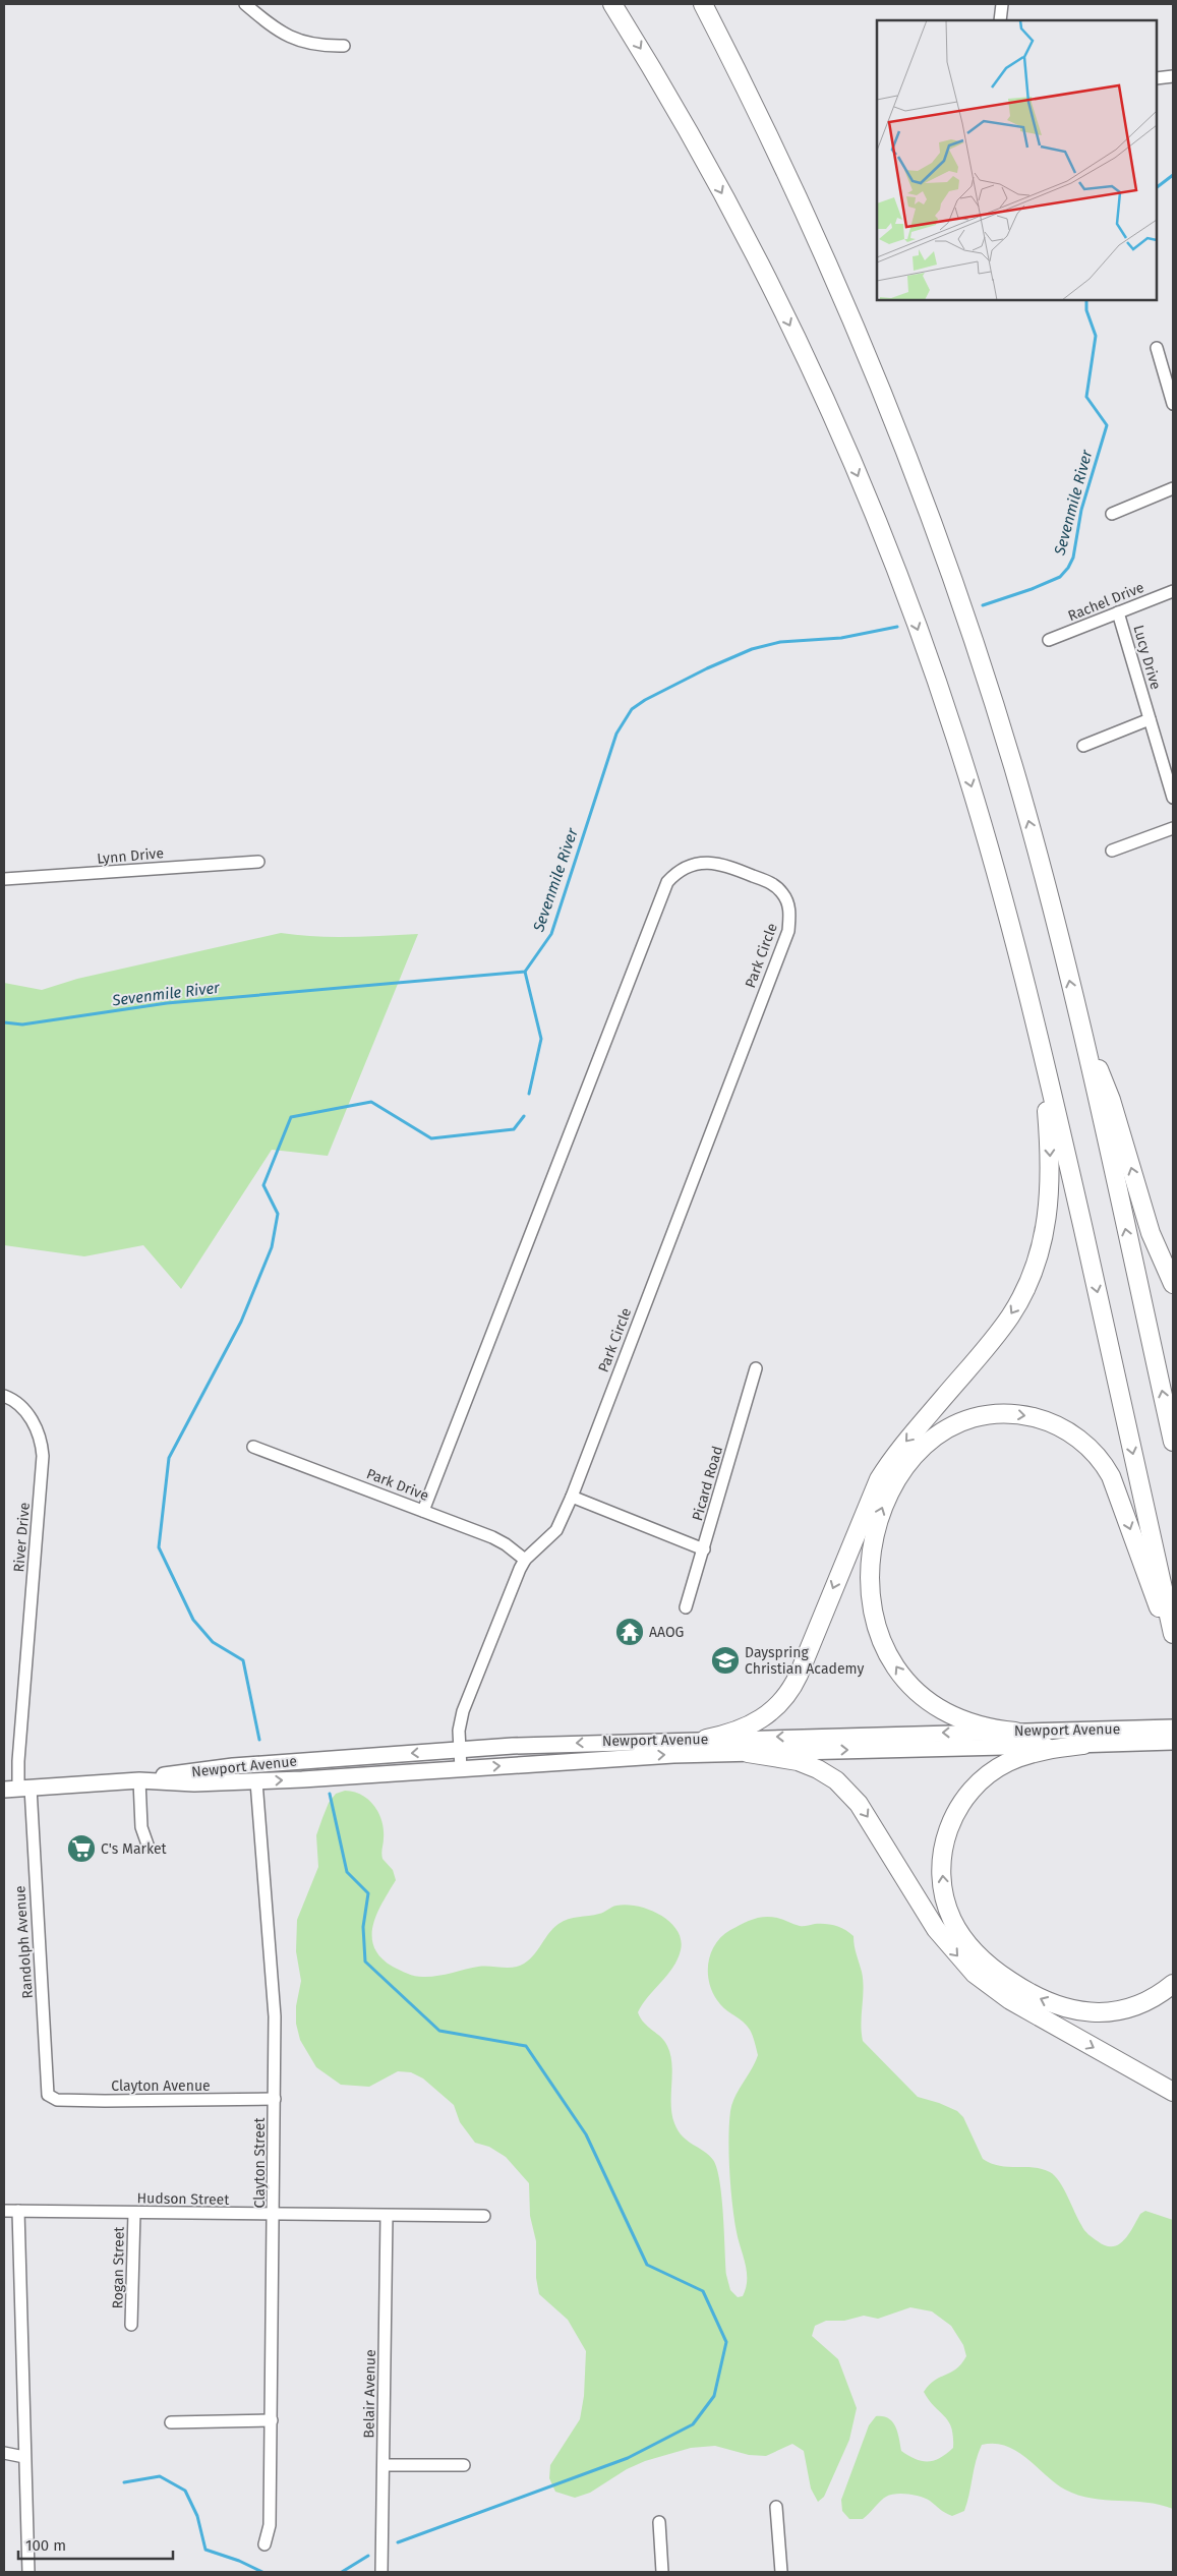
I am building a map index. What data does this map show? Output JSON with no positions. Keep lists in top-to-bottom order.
{
  "streets": {
    "main road": ["Newport Avenue"],
    "street": [
      "Rachel Drive",
      "Lucy Drive",
      "Lynn Drive",
      "Park Circle",
      "Picard Road",
      "Park Drive",
      "River Drive",
      "Randolph Avenue",
      "Clayton Avenue",
      "Clayton Street",
      "Hudson Street",
      "Rogan Street",
      "Belair Avenue"
    ]
  },
  "crossings": [
    ["Rachel Drive", "Lucy Drive"],
    ["Park Circle", "Park Drive"],
    ["Park Circle", "Newport Avenue"],
    ["River Drive", "Newport Avenue"],
    ["River Drive", "Randolph Avenue"],
    ["Newport Avenue", "Randolph Avenue"],
    ["Newport Avenue", "Clayton Street"],
    ["Randolph Avenue", "Clayton Avenue"],
    ["Clayton Avenue", "Clayton Street"],
    ["Clayton Street", "Hudson Street"],
    ["Hudson Street", "Rogan Street"],
    ["Hudson Street", "Belair Avenue"]
  ],
  "water": ["Sevenmile River"],
  "places": {
    "temple": ["AAOG"],
    "school or university": ["Dayspring Christian Academy"],
    "supermarket": ["C's Market"]
  },
  "scale_bar": "100 m"
}
